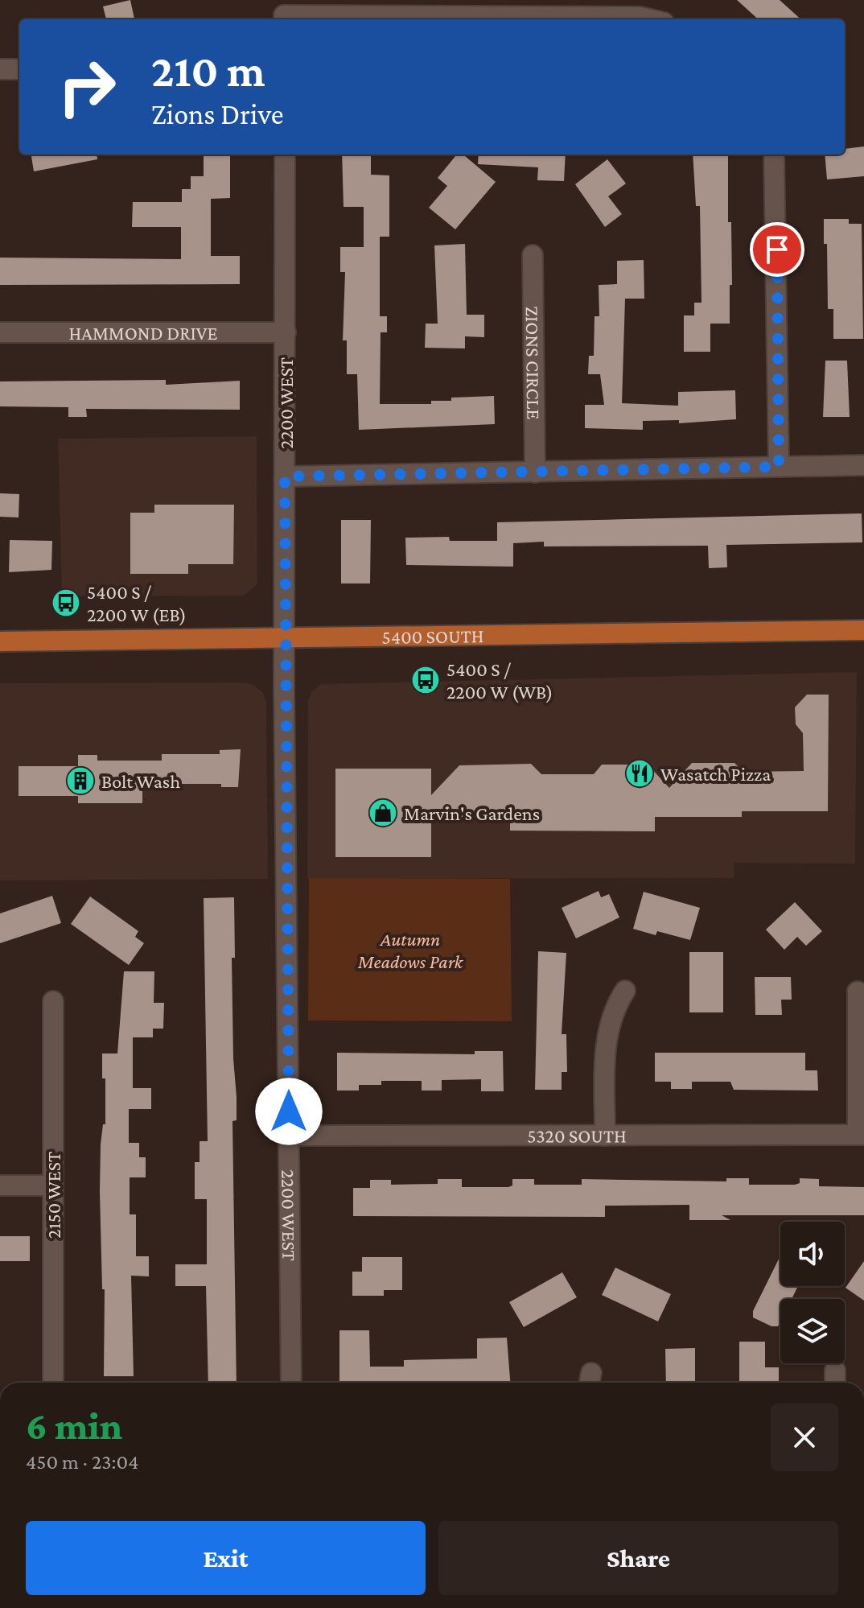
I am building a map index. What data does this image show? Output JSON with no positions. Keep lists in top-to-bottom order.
{
  "streets": {
    "main road": ["5400 SOUTH"],
    "street": [
      "HAMMOND DRIVE",
      "ZIONS CIRCLE",
      "2200 WEST",
      "5320 SOUTH",
      "2150 WEST"
    ]
  },
  "crossings": [
    ["HAMMOND DRIVE", "2200 WEST"],
    ["2200 WEST", "5400 SOUTH"],
    ["2200 WEST", "5320 SOUTH"]
  ],
  "parks": ["Autumn Meadows Park"],
  "places": {
    "bus stop": ["5400 S / 2200 W (EB)", "5400 S / 2200 W (WB)"],
    "restaurant": ["Wasatch Pizza"],
    "building": ["Bolt Wash"],
    "shop": ["Marvin's Gardens"]
  },
  "page": {
    "turn": ["210 m", "Zions Drive"],
    "heading": ["6 min", "450 m · 23:04"],
    "buttons": ["Exit", "Share"]
  }
}
